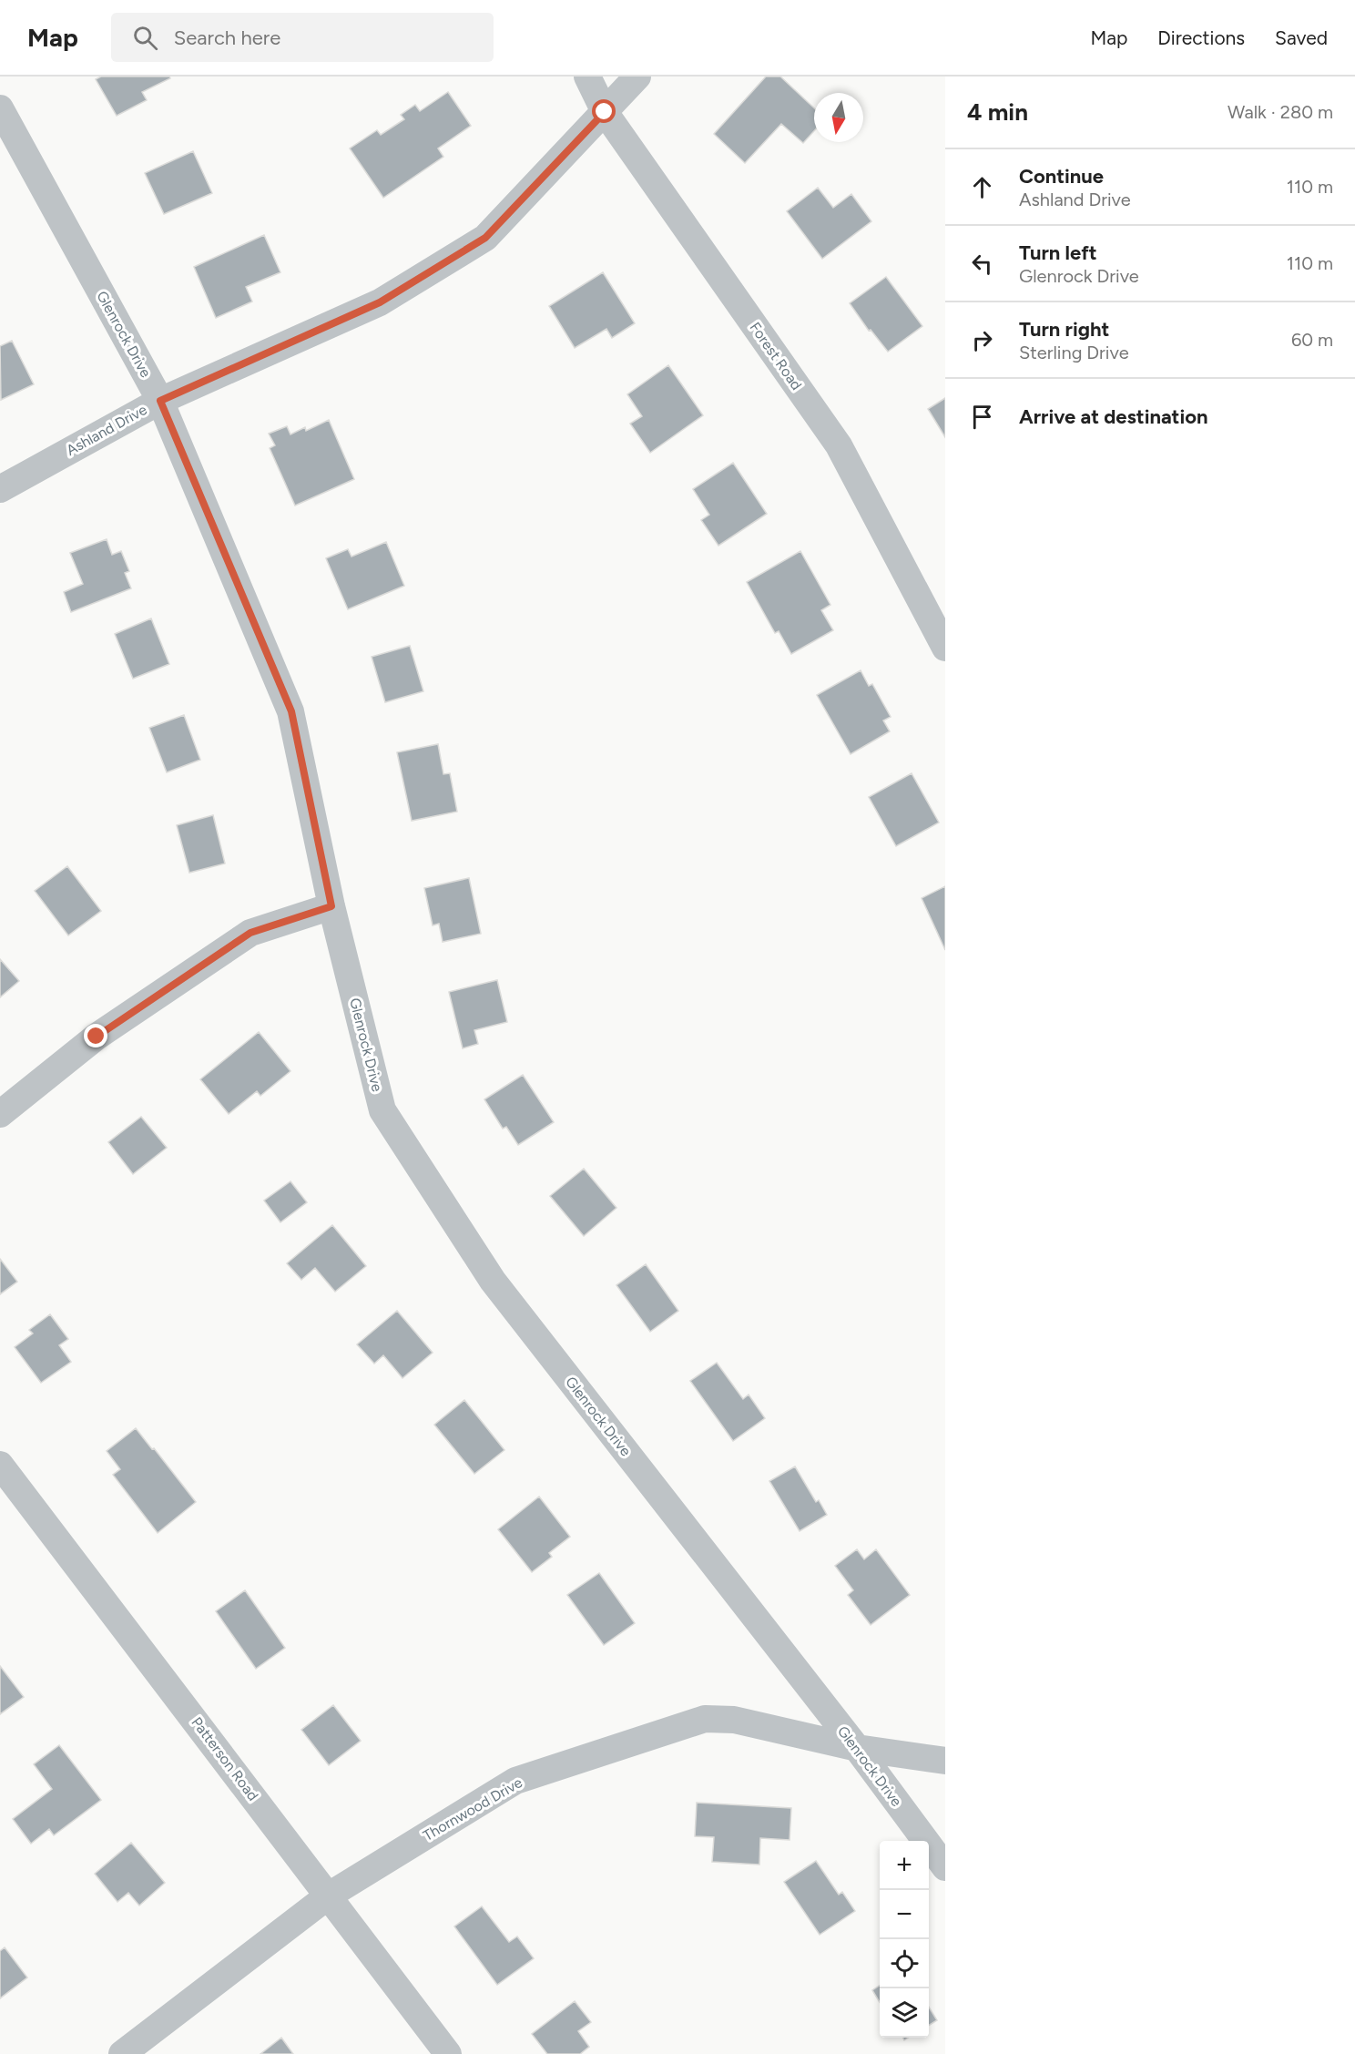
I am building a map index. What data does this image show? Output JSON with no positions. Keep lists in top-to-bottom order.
{
  "streets": {
    "street": [
      "Glenrock Drive",
      "Forest Road",
      "Ashland Drive",
      "Patterson Road",
      "Thornwood Drive"
    ]
  },
  "crossings": [
    ["Glenrock Drive", "Ashland Drive"],
    ["Glenrock Drive", "Thornwood Drive"],
    ["Forest Road", "Ashland Drive"],
    ["Patterson Road", "Thornwood Drive"]
  ],
  "north": "bottom",
  "page": {
    "header": "Map",
    "search": "Search here",
    "nav": ["Map", "Directions", "Saved"],
    "heading": ["4 min", "Walk · 280 m"],
    "list": [
      ["Continue", "Ashland Drive", "110 m"],
      ["Turn left", "Glenrock Drive", "110 m"],
      ["Turn right", "Sterling Drive", "60 m"],
      "Arrive at destination"
    ],
    "map_buttons": ["+", "−"]
  }
}
